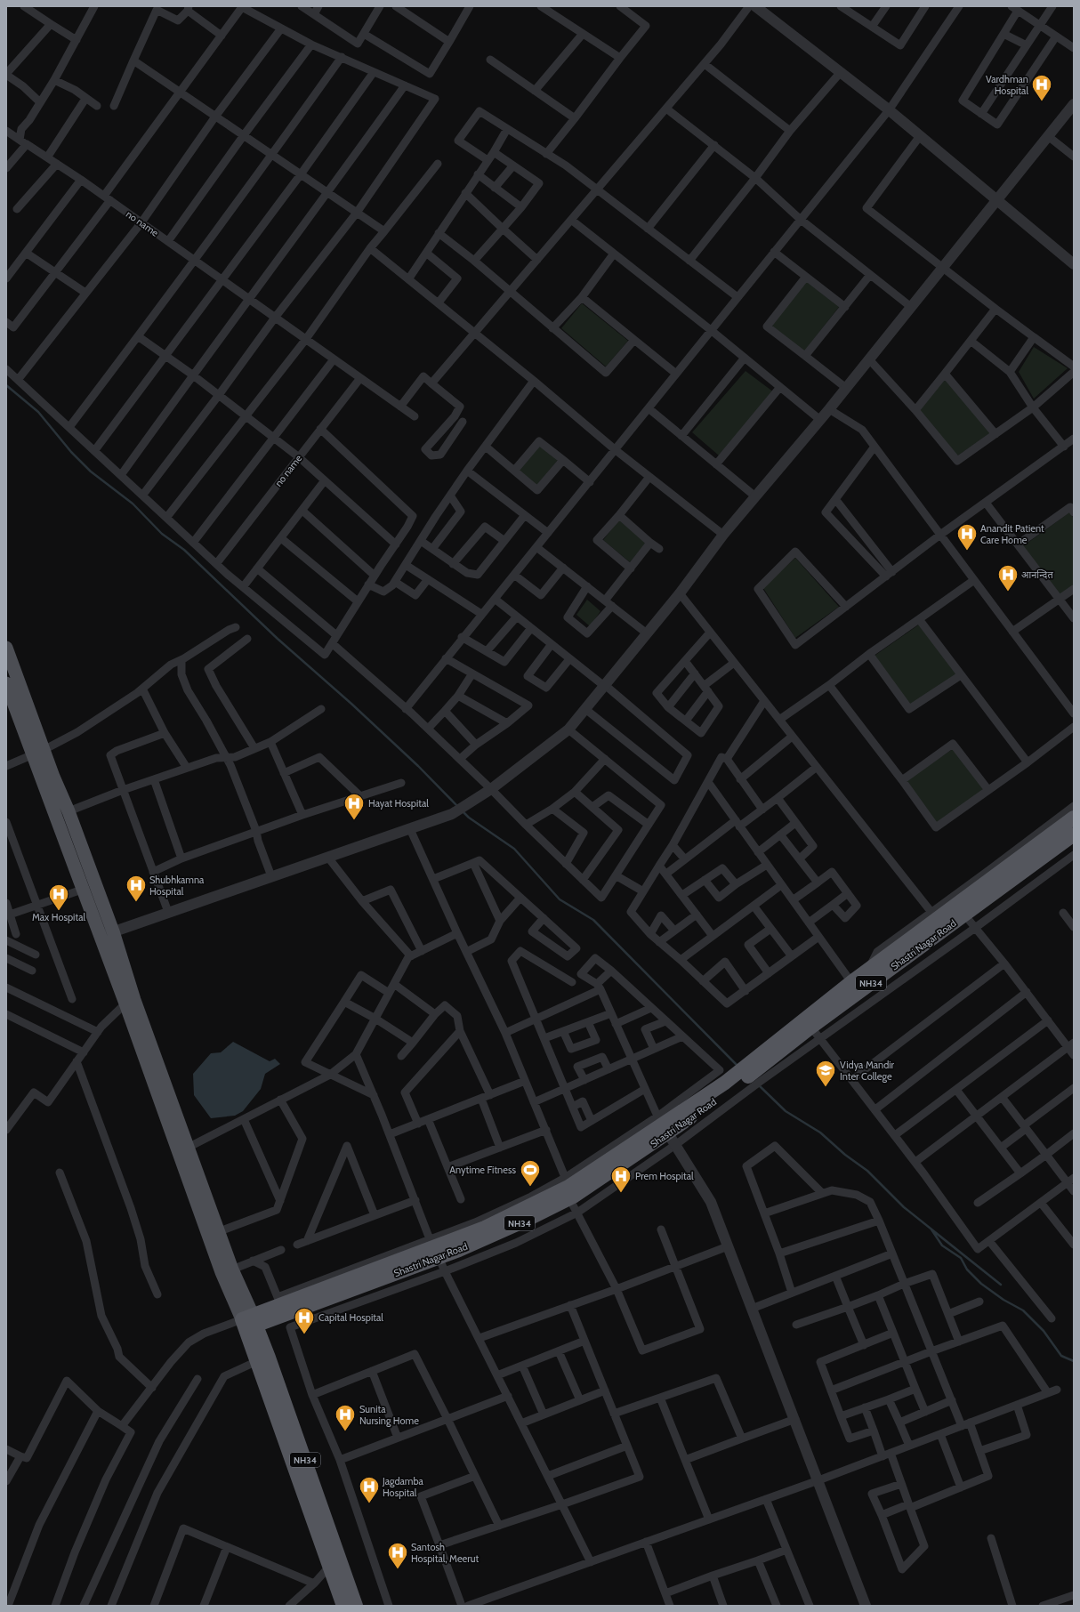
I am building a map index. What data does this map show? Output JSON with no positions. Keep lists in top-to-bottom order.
{
  "streets": {
    "highway": ["Shastri Nagar Road", "NH34"],
    "street": ["no name"]
  },
  "crossings": [
    ["Shastri Nagar Road", "NH34"]
  ],
  "places": {
    "hospital": [
      "Vardhman Hospital",
      "Anandit Patient Care Home",
      "आनन्दित",
      "Hayat Hospital",
      "Shubhkamna Hospital",
      "Max Hospital",
      "Prem Hospital",
      "Capital Hospital",
      "Sunita Nursing Home",
      "Jagdamba Hospital",
      "Santosh Hospital, Meerut"
    ],
    "school or university": ["Vidya Mandir Inter College"],
    "sports": ["Anytime Fitness"]
  }
}
